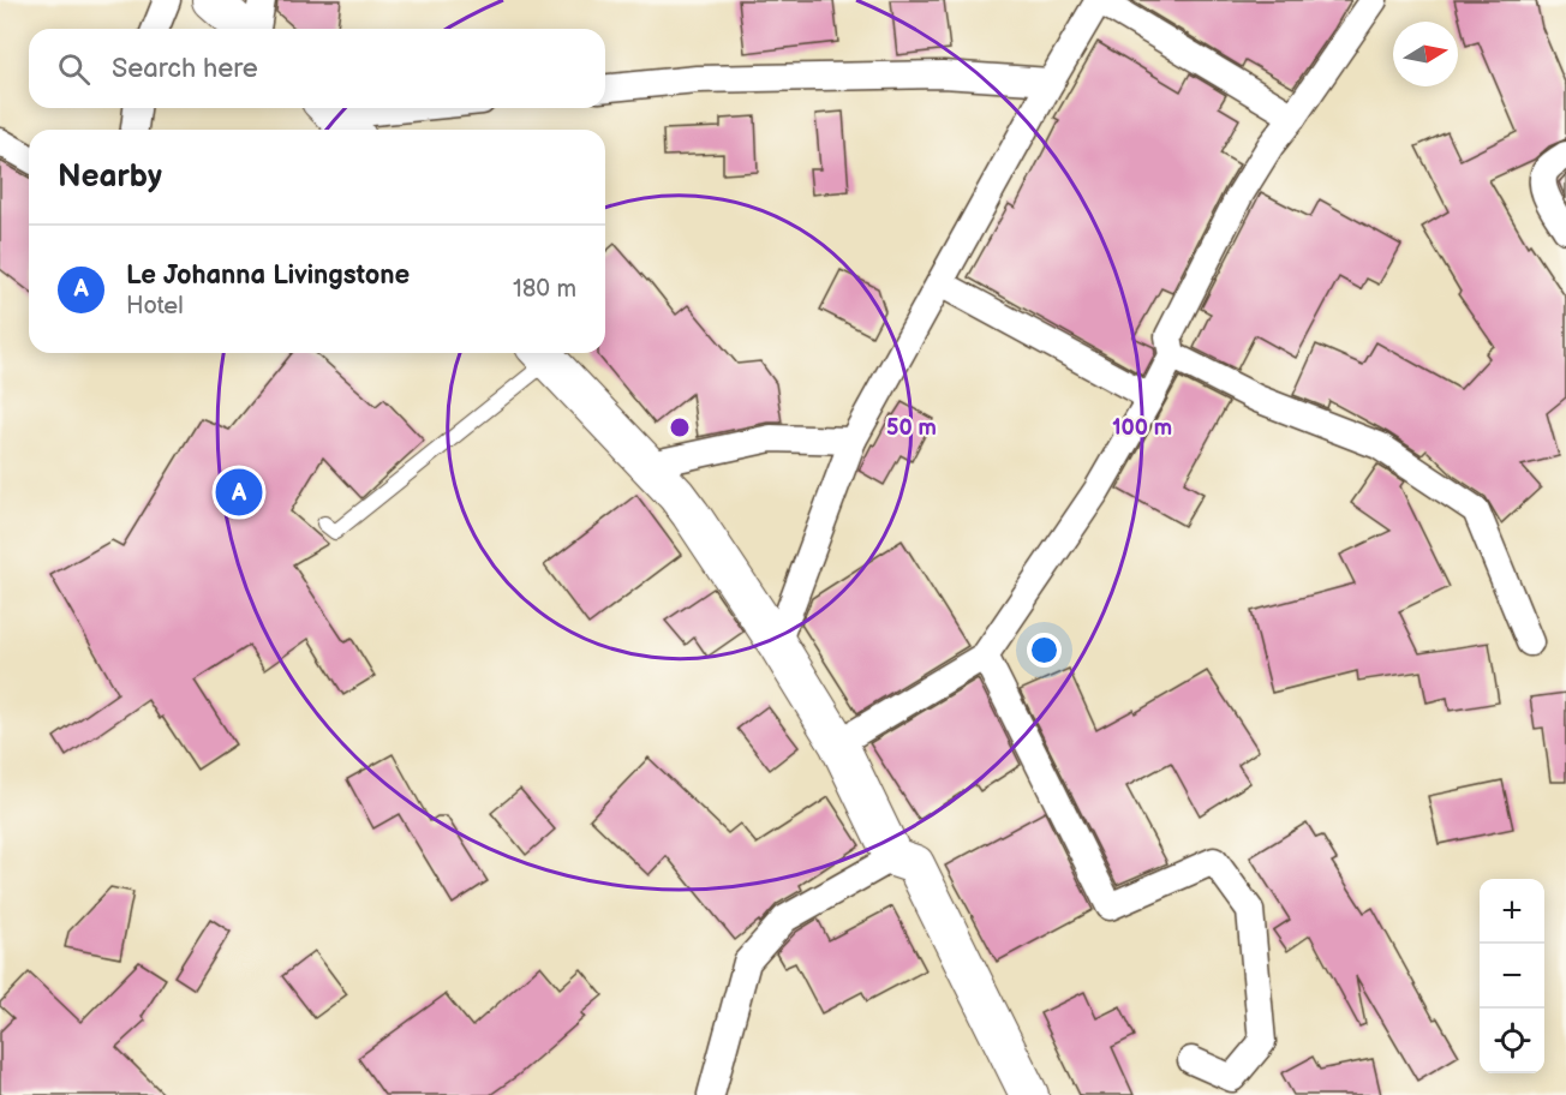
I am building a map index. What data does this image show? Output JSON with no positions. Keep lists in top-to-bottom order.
{
  "north": "right",
  "page": {
    "search": "Search here",
    "heading": "Nearby",
    "list": [
      {
        "mark": "A",
        "name": "Le Johanna Livingstone",
        "note": "Hotel",
        "value": "180 m"
      }
    ],
    "pins": "A",
    "map_buttons": ["+", "−"]
  },
  "rings": ["50 m", "100 m"]
}
